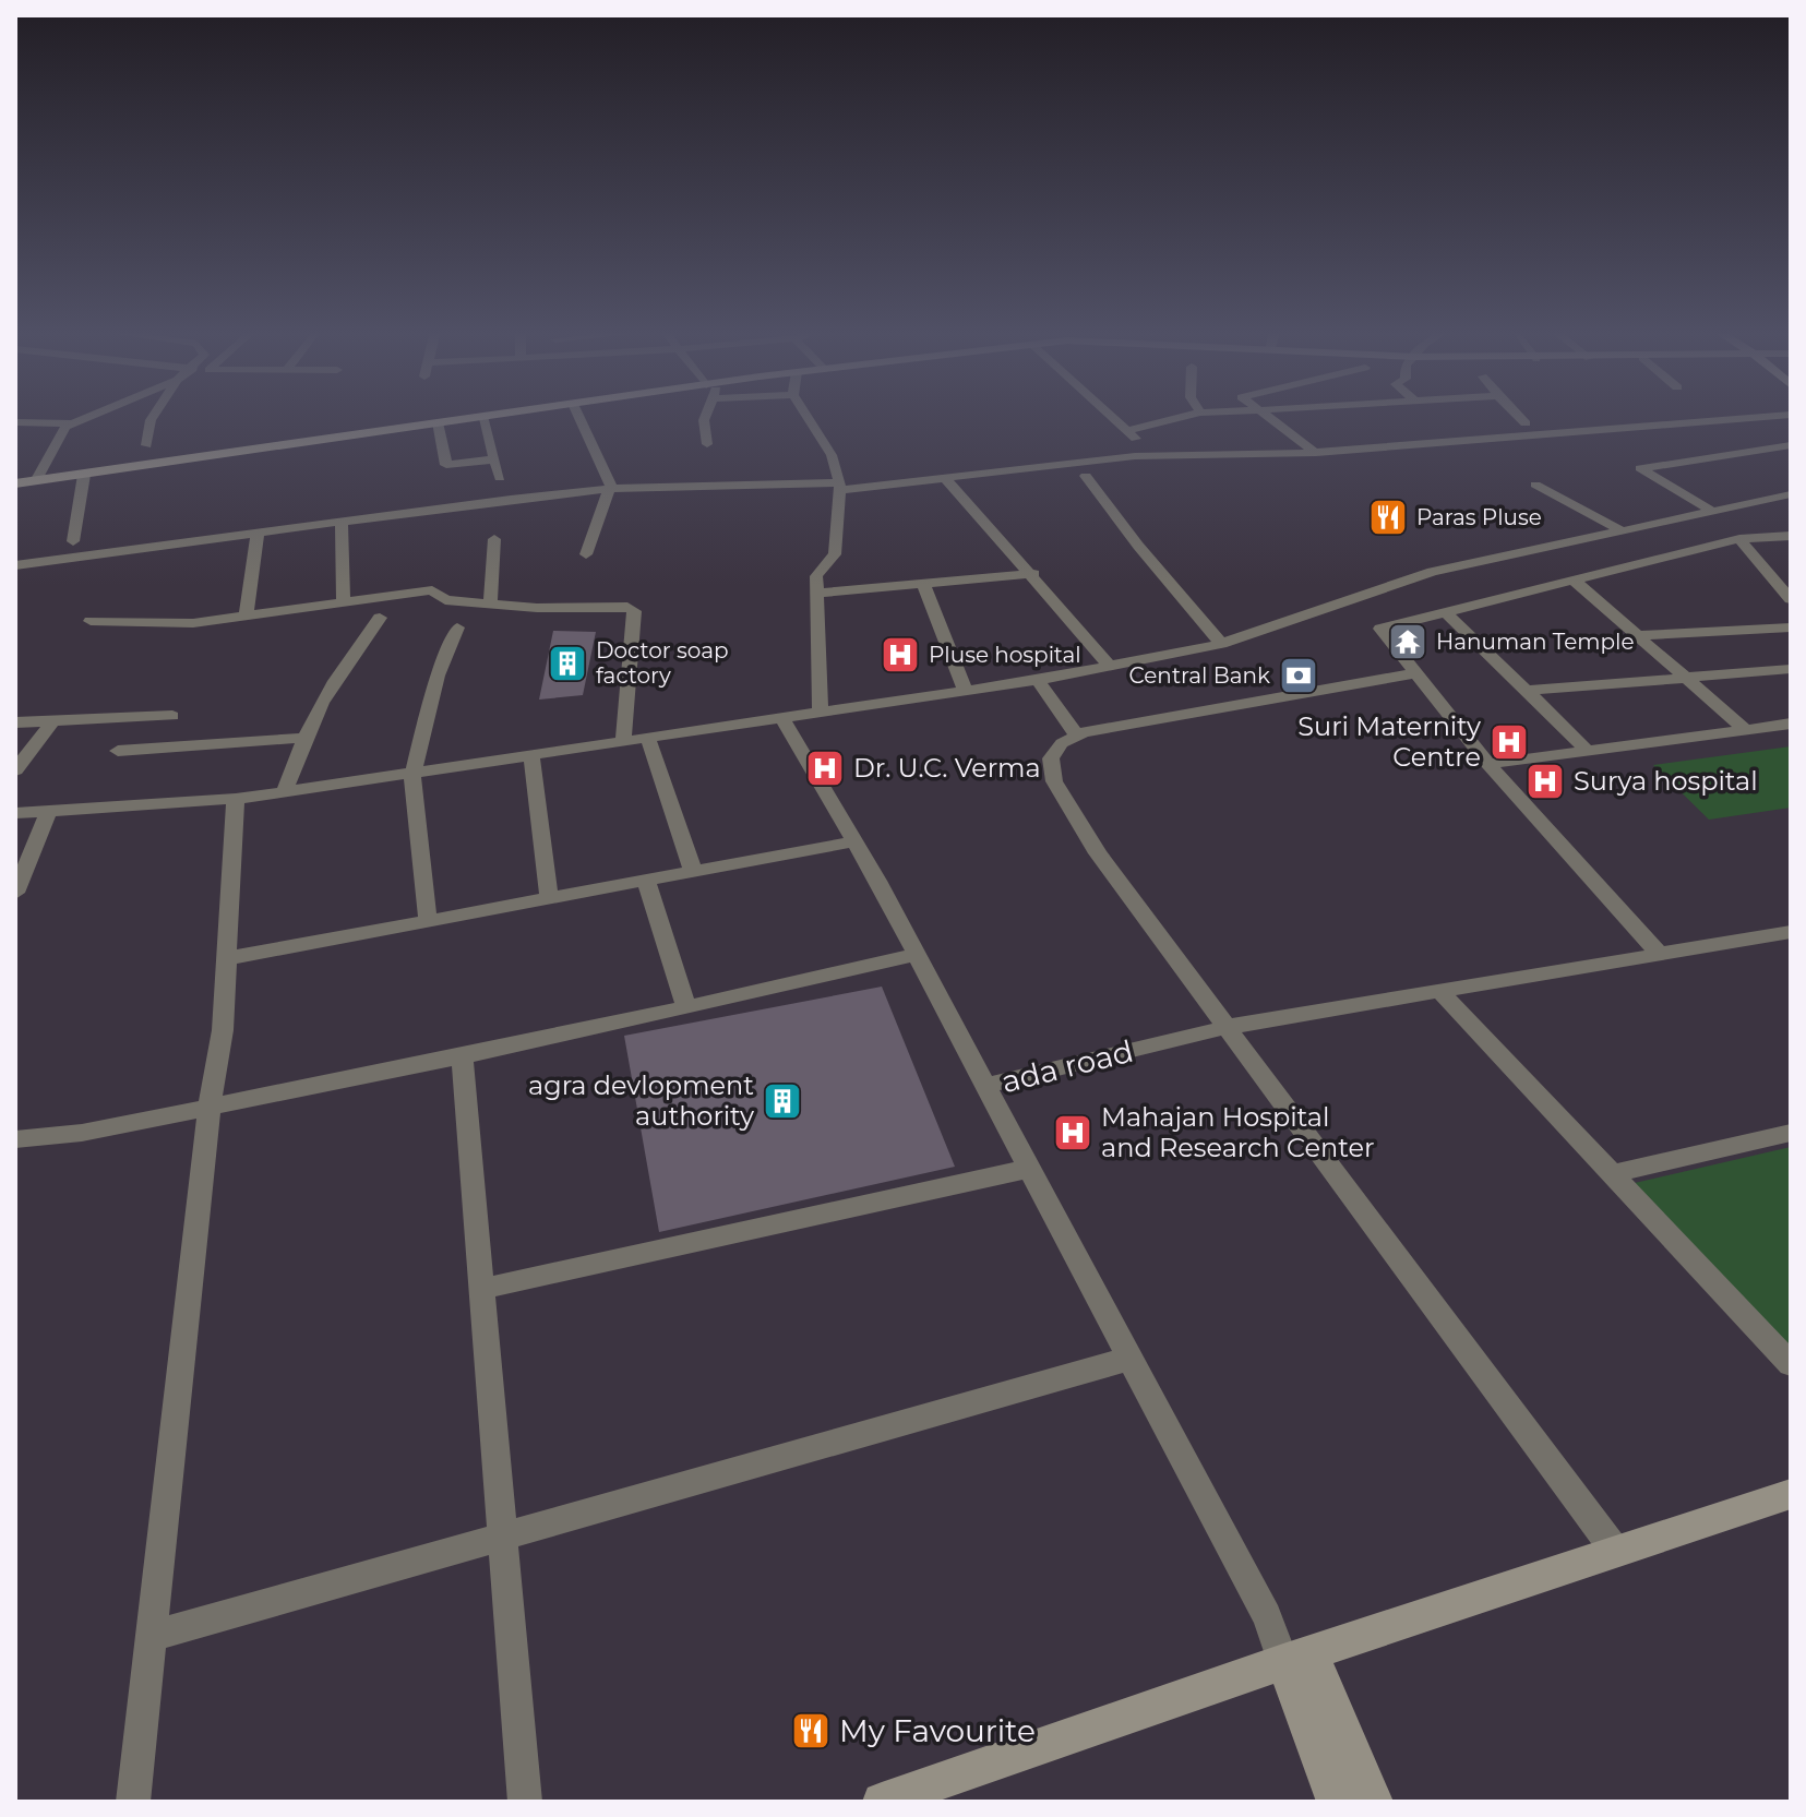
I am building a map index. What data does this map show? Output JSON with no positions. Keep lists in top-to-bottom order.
{
  "streets": {
    "street": ["ada road"]
  },
  "places": {
    "restaurant": ["Paras Pluse", "My Favourite"],
    "temple": ["Hanuman Temple"],
    "hospital": [
      "Pluse hospital",
      "Suri Maternity Centre",
      "Dr. U.C. Verma",
      "Surya hospital",
      "Mahajan Hospital and Research Center"
    ],
    "building": ["Doctor soap factory", "agra devlopment authority"],
    "bank": ["Central Bank"]
  }
}
